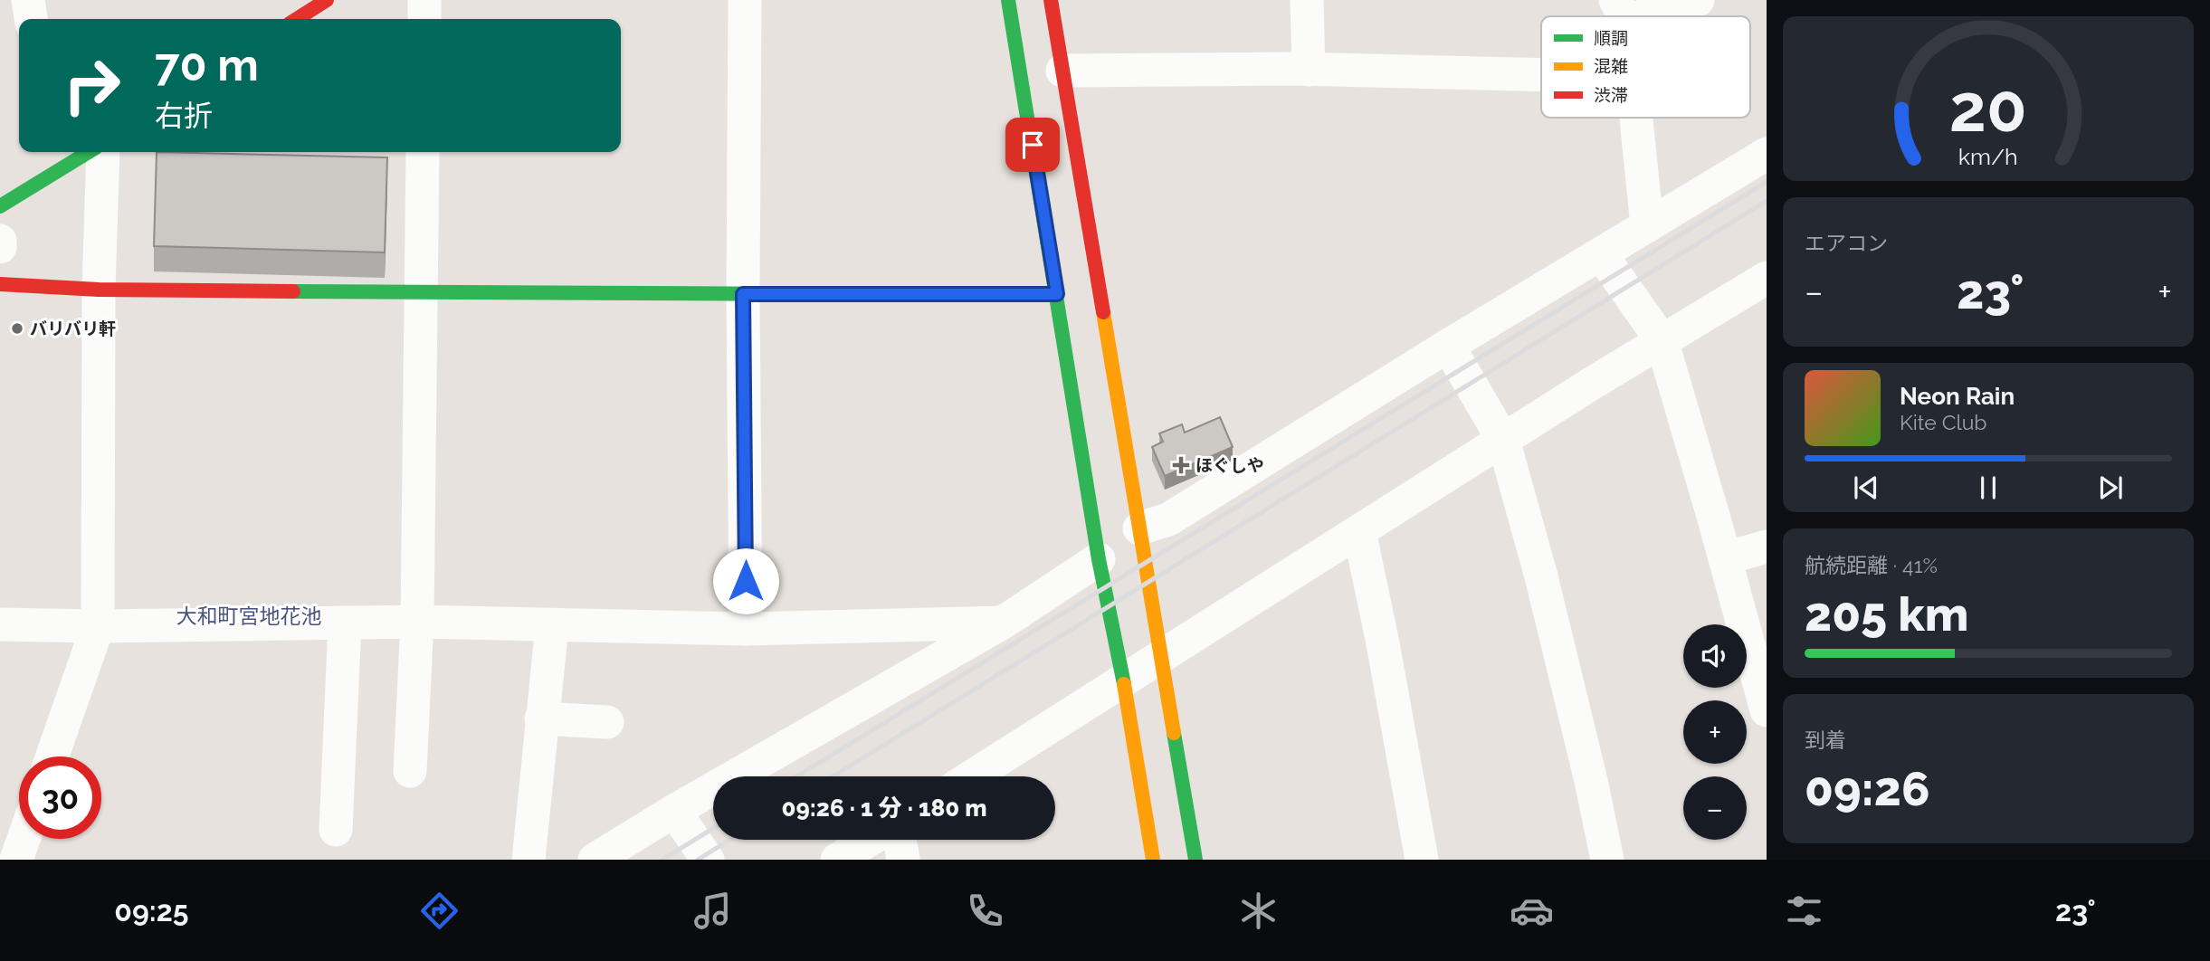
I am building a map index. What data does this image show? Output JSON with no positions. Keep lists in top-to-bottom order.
{
  "districts": ["大和町宮地花池"],
  "places": {
    "other": ["バリバリ軒"],
    "health": ["ほぐしや"]
  },
  "legend": ["順調", "混雑", "渋滞"],
  "page": {
    "turn": ["70 m", "右折"],
    "tile": [
      "エアコン",
      ["航続距離 · 41%", "205 km"],
      ["到着", "09:26"]
    ],
    "heat": ["−", "23°", "+"],
    "song": ["Neon Rain", "Kite Club"],
    "map_buttons": ["+", "−"],
    "limit": "30",
    "trip": "09:26 · 1 分 · 180 m",
    "tabs": ["09:25", "23°"],
    "gauge": ["20", "km/h"]
  }
}
